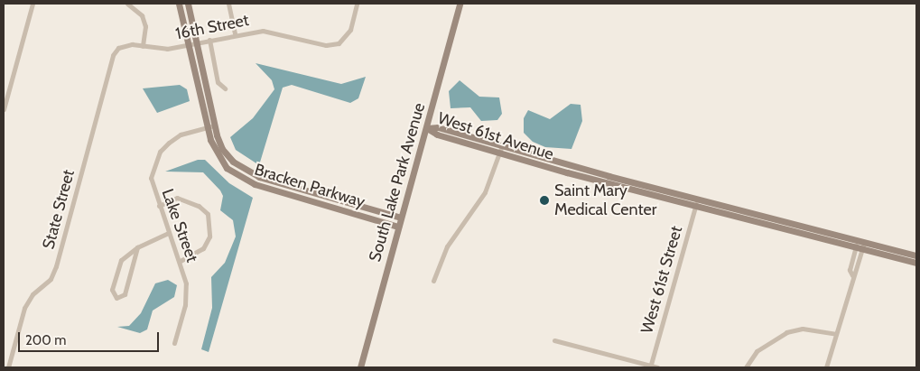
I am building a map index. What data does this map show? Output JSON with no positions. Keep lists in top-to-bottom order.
{
  "streets": {
    "main road": ["West 61st Avenue", "South Lake Park Avenue", "Bracken Parkway"],
    "street": [
      "16th Street",
      "State Street",
      "Lake Street",
      "West 61st Street"
    ]
  },
  "crossings": [
    ["16th Street", "Bracken Parkway"],
    ["16th Street", "State Street"],
    ["West 61st Avenue", "South Lake Park Avenue"],
    ["West 61st Avenue", "West 61st Street"],
    ["South Lake Park Avenue", "Bracken Parkway"],
    ["Bracken Parkway", "Lake Street"]
  ],
  "places": ["Saint Mary Medical Center"],
  "scale_bar": "200 m"
}
